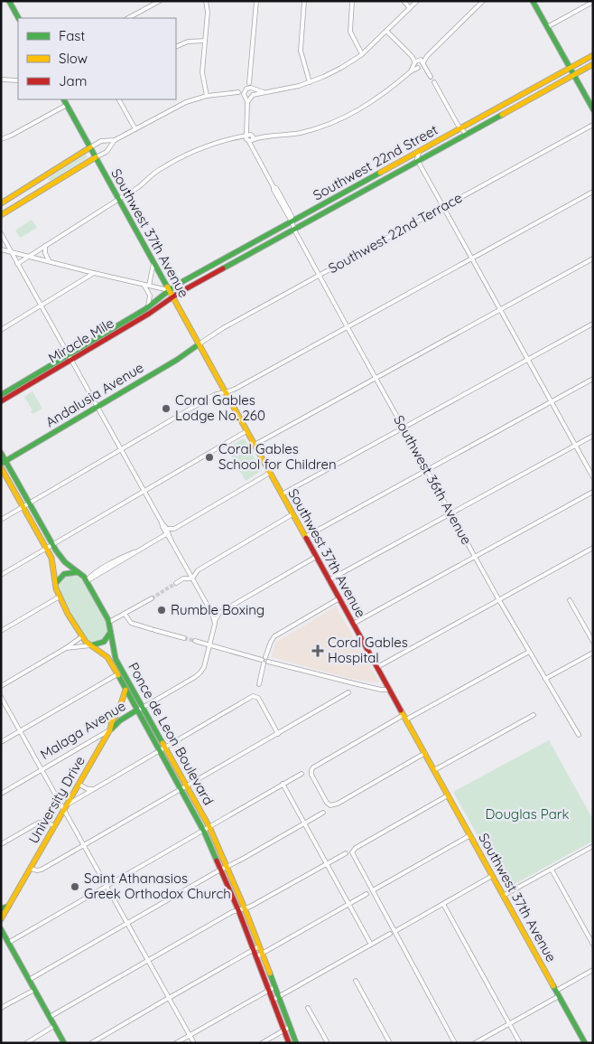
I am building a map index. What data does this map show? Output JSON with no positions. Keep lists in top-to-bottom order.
{
  "streets": {
    "main road": [
      "Southwest 22nd Street",
      "Southwest 37th Avenue",
      "Miracle Mile",
      "Andalusia Avenue",
      "Malaga Avenue",
      "Ponce de Leon Boulevard",
      "University Drive"
    ],
    "street": ["Southwest 22nd Terrace", "Southwest 36th Avenue"]
  },
  "crossings": [
    ["Southwest 22nd Street", "Southwest 37th Avenue"],
    ["Southwest 22nd Street", "Miracle Mile"],
    ["Southwest 22nd Street", "Southwest 36th Avenue"],
    ["Southwest 37th Avenue", "Southwest 22nd Terrace"],
    ["Southwest 37th Avenue", "Miracle Mile"],
    ["Southwest 37th Avenue", "Andalusia Avenue"],
    ["Southwest 22nd Terrace", "Andalusia Avenue"],
    ["Southwest 22nd Terrace", "Southwest 36th Avenue"],
    ["Andalusia Avenue", "Ponce de Leon Boulevard"],
    ["Malaga Avenue", "Ponce de Leon Boulevard"],
    ["Malaga Avenue", "University Drive"],
    ["Ponce de Leon Boulevard", "University Drive"]
  ],
  "parks": ["Douglas Park"],
  "places": {
    "other": [
      "Coral Gables Lodge No. 260",
      "Coral Gables School for Children",
      "Rumble Boxing",
      "Saint Athanasios Greek Orthodox Church"
    ],
    "health": ["Coral Gables Hospital"]
  },
  "legend": ["Fast", "Slow", "Jam"]
}
